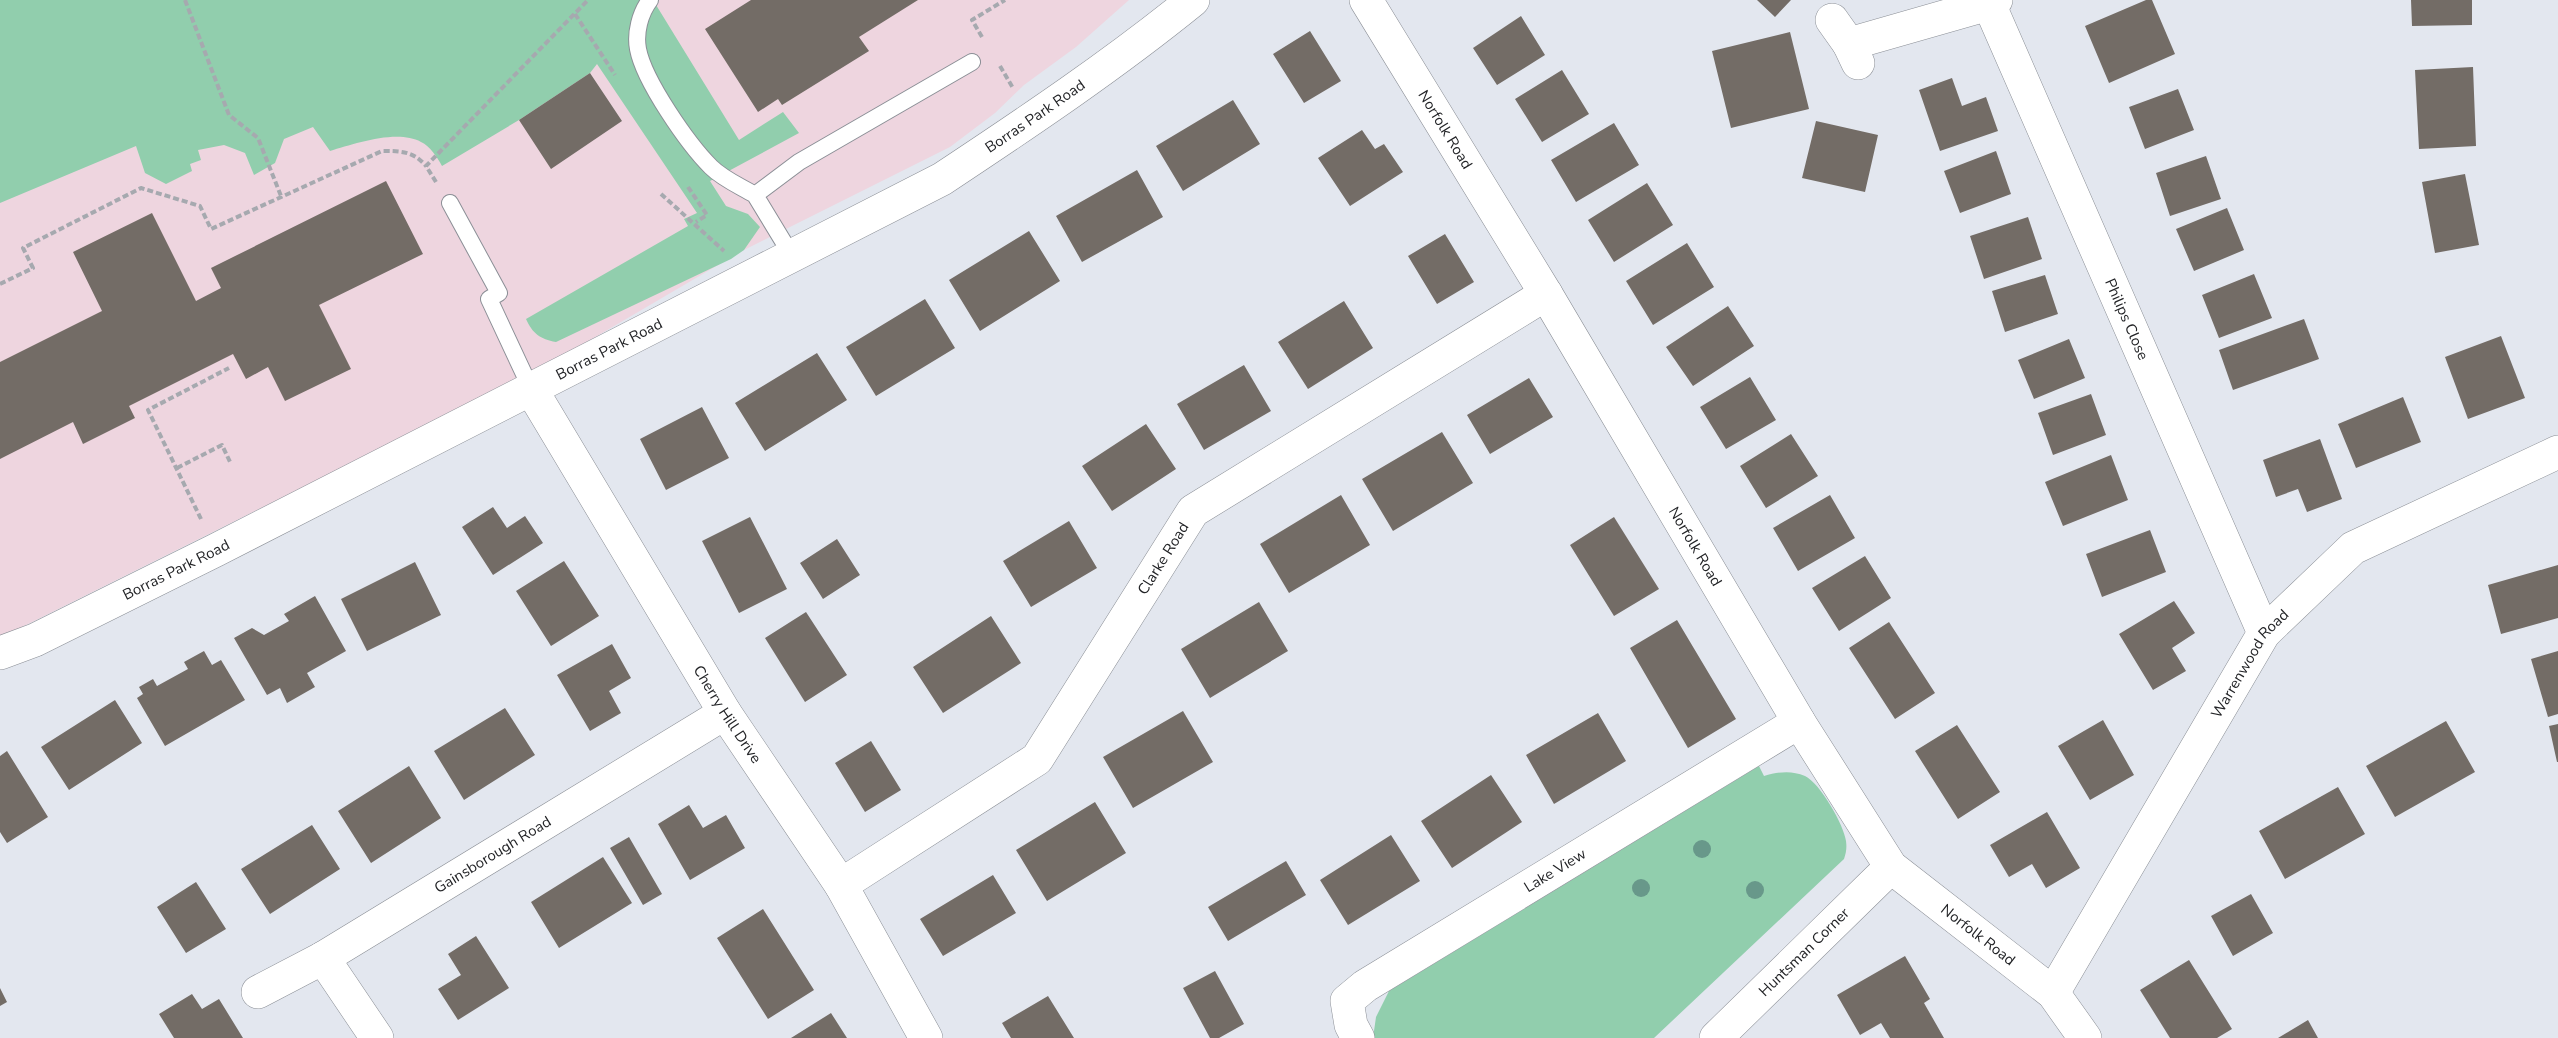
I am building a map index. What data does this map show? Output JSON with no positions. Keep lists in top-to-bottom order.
{
  "streets": {
    "street": [
      "Borras Park Road",
      "Norfolk Road",
      "Philips Close",
      "Clarke Road",
      "Warrenwood Road",
      "Cherry Hill Drive",
      "Gainsborough Road",
      "Lake View",
      "Huntsman Corner"
    ]
  },
  "crossings": [
    ["Borras Park Road", "Cherry Hill Drive"],
    ["Norfolk Road", "Clarke Road"],
    ["Norfolk Road", "Warrenwood Road"],
    ["Norfolk Road", "Lake View"],
    ["Norfolk Road", "Huntsman Corner"],
    ["Philips Close", "Warrenwood Road"],
    ["Clarke Road", "Cherry Hill Drive"],
    ["Cherry Hill Drive", "Gainsborough Road"]
  ]
}
